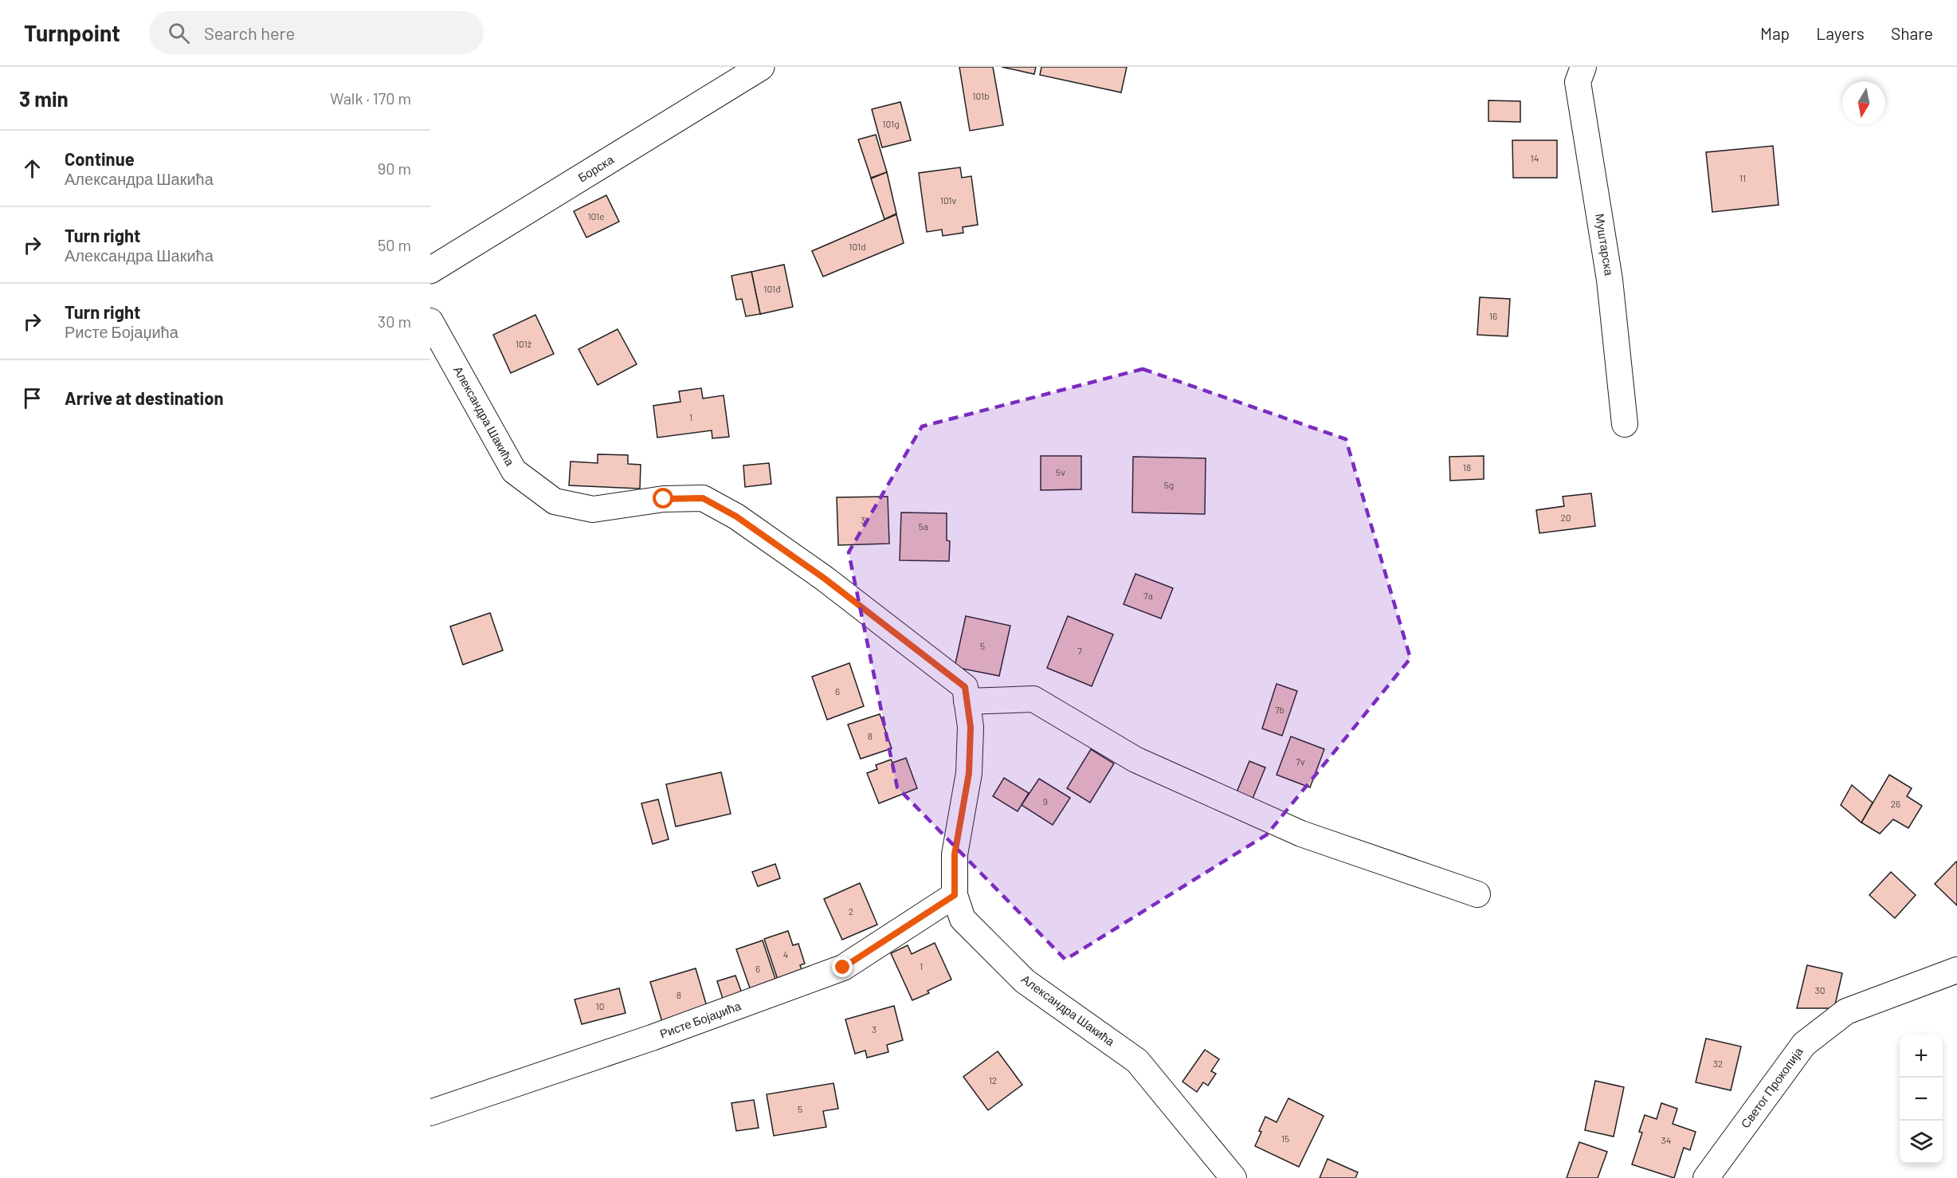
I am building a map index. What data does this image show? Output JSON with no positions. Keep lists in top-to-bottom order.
{
  "streets": {
    "street": [
      "Борска",
      "Муштарска",
      "Александра Шакића",
      "Ристе Бојаџића",
      "Светог Прокопија"
    ]
  },
  "crossings": [
    ["Александра Шакића", "Ристе Бојаџића"]
  ],
  "house_numbers": [
    "101b",
    "101g",
    "14",
    "11",
    "101v",
    "101e",
    "101d",
    "101đ",
    "16",
    "101ž",
    "1",
    "18",
    "5v",
    "5g",
    "20",
    "3",
    "5a",
    "7a",
    "5",
    "7",
    "6",
    "7b",
    "8",
    "7v",
    "9",
    "26",
    "2",
    "4",
    "1",
    "6",
    "30",
    "8",
    "10",
    "3",
    "32",
    "12",
    "5",
    "15",
    "34"
  ],
  "north": "bottom",
  "page": {
    "header": "Turnpoint",
    "search": "Search here",
    "nav": ["Map", "Layers", "Share"],
    "heading": ["3 min", "Walk · 170 m"],
    "list": [
      ["Continue", "Александра Шакића", "90 m"],
      ["Turn right", "Александра Шакића", "50 m"],
      ["Turn right", "Ристе Бојаџића", "30 m"],
      "Arrive at destination"
    ],
    "map_buttons": ["+", "−"]
  }
}
